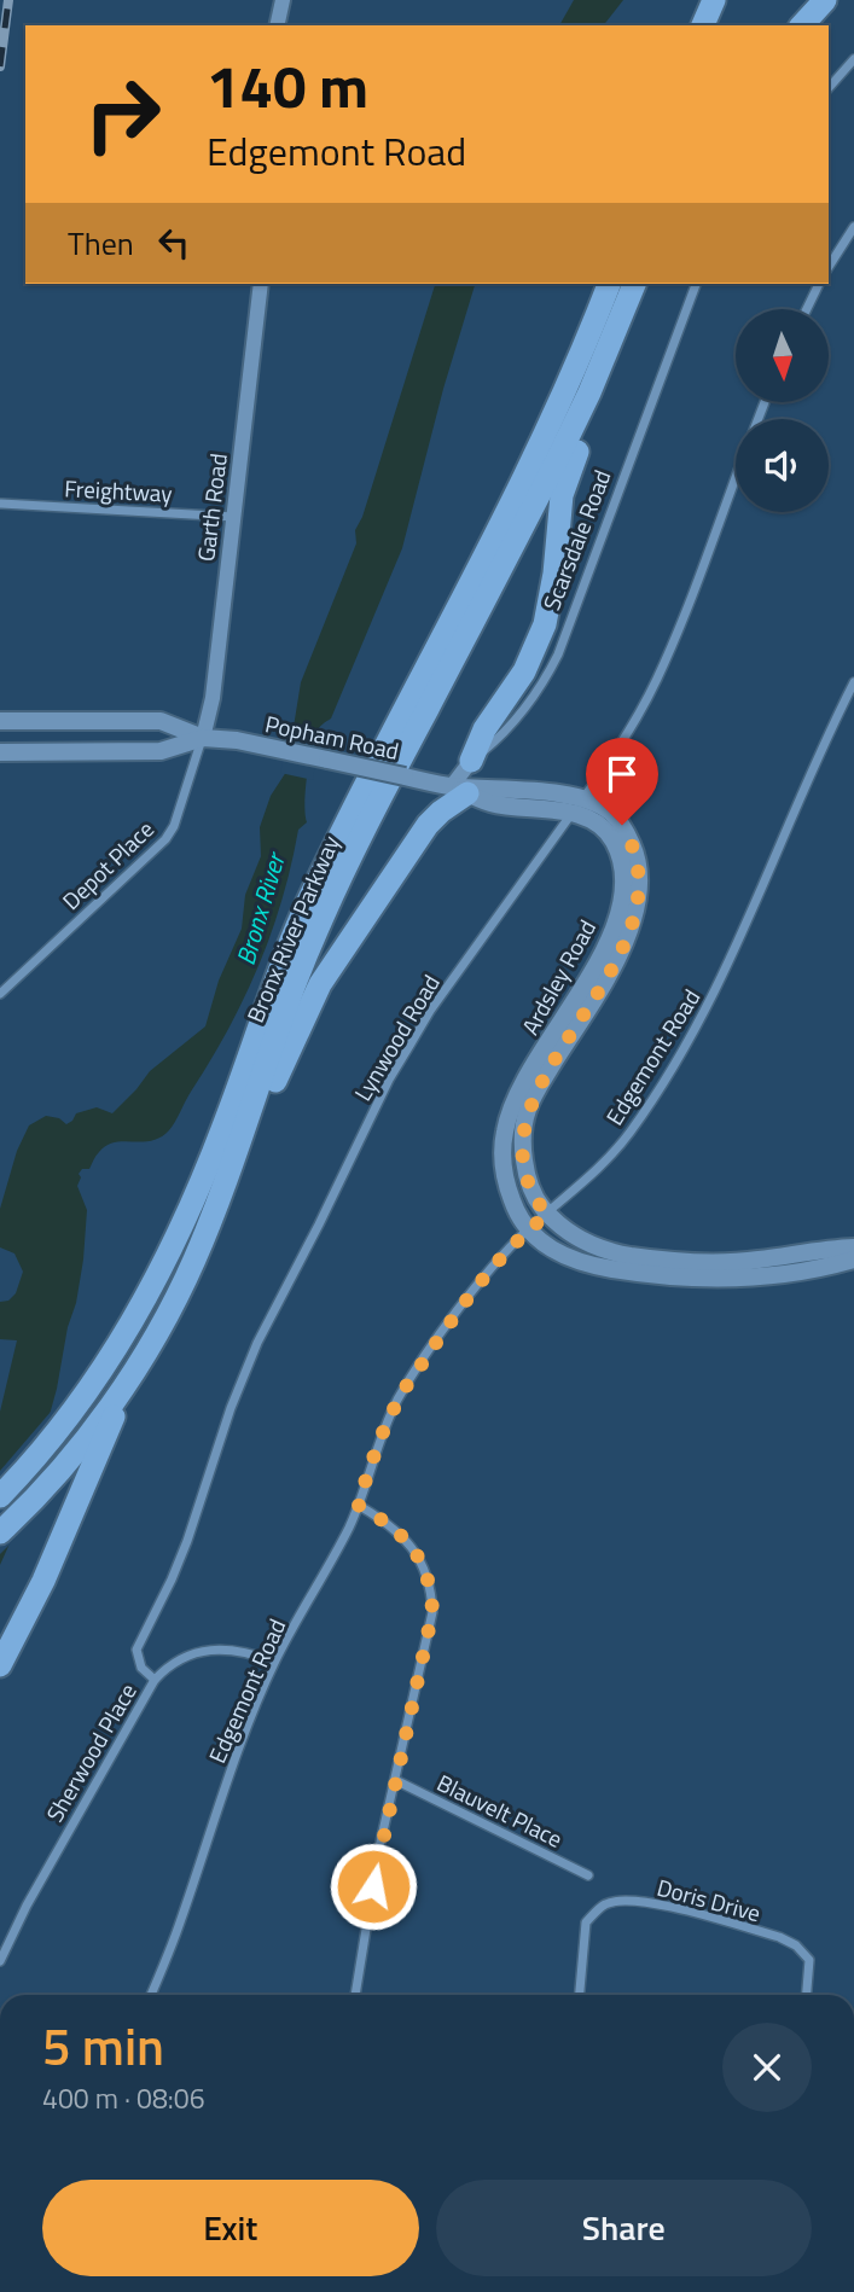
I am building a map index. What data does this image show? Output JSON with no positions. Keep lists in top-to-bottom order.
{
  "streets": {
    "highway": ["Bronx River Parkway"],
    "main road": ["Popham Road", "Ardsley Road"],
    "street": [
      "Freightway",
      "Garth Road",
      "Scarsdale Road",
      "Depot Place",
      "Lynwood Road",
      "Edgemont Road",
      "Sherwood Place",
      "Blauvelt Place",
      "Doris Drive"
    ]
  },
  "crossings": [
    ["Freightway", "Garth Road"],
    ["Garth Road", "Popham Road"],
    ["Garth Road", "Depot Place"],
    ["Scarsdale Road", "Popham Road"],
    ["Scarsdale Road", "Ardsley Road"],
    ["Popham Road", "Depot Place"],
    ["Popham Road", "Ardsley Road"],
    ["Ardsley Road", "Lynwood Road"],
    ["Ardsley Road", "Edgemont Road"],
    ["Lynwood Road", "Sherwood Place"],
    ["Edgemont Road", "Sherwood Place"]
  ],
  "water": ["Bronx River"],
  "north": "bottom",
  "page": {
    "turn": ["140 m", "Edgemont Road"],
    "then": "Then",
    "heading": ["5 min", "400 m · 08:06"],
    "buttons": ["Exit", "Share"]
  }
}
